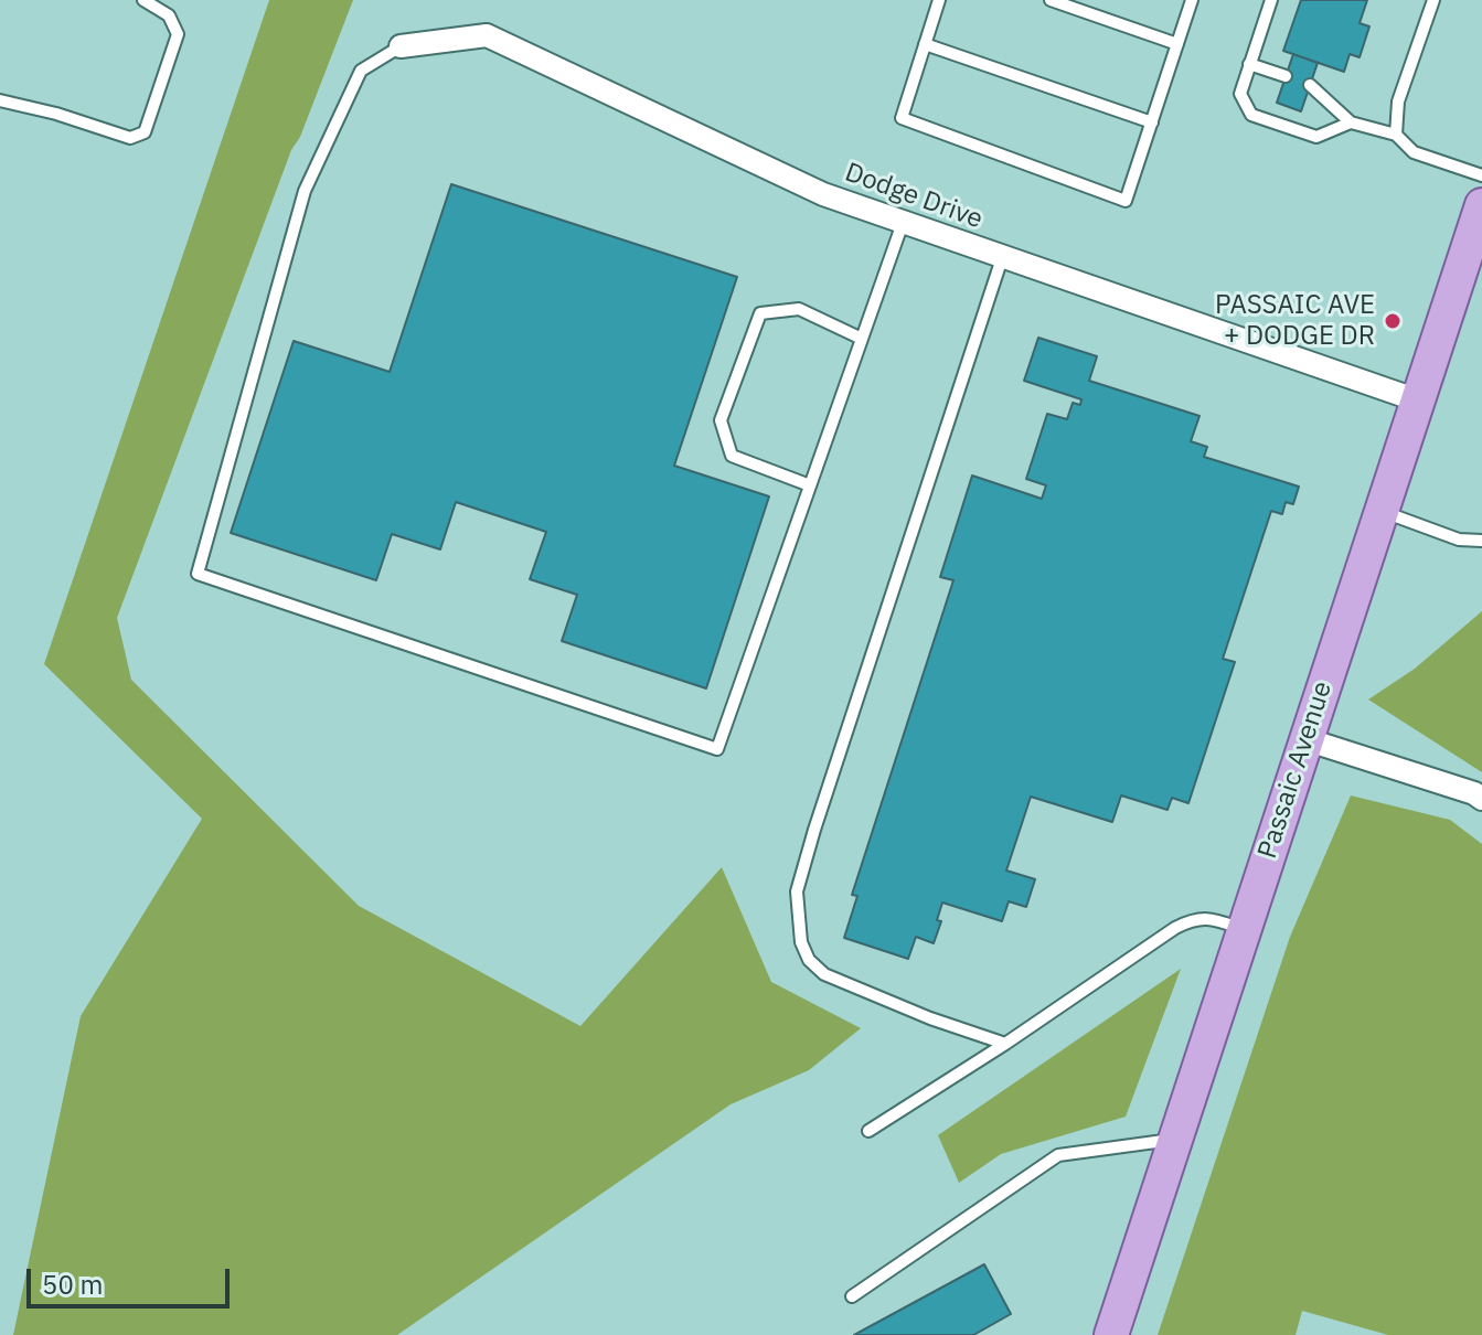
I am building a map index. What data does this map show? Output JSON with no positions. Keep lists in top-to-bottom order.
{
  "streets": {
    "main road": ["Passaic Avenue"],
    "street": ["Dodge Drive"]
  },
  "crossings": [
    ["Dodge Drive", "Passaic Avenue"]
  ],
  "places": ["PASSAIC AVE + DODGE DR"],
  "scale_bar": "50 m"
}
